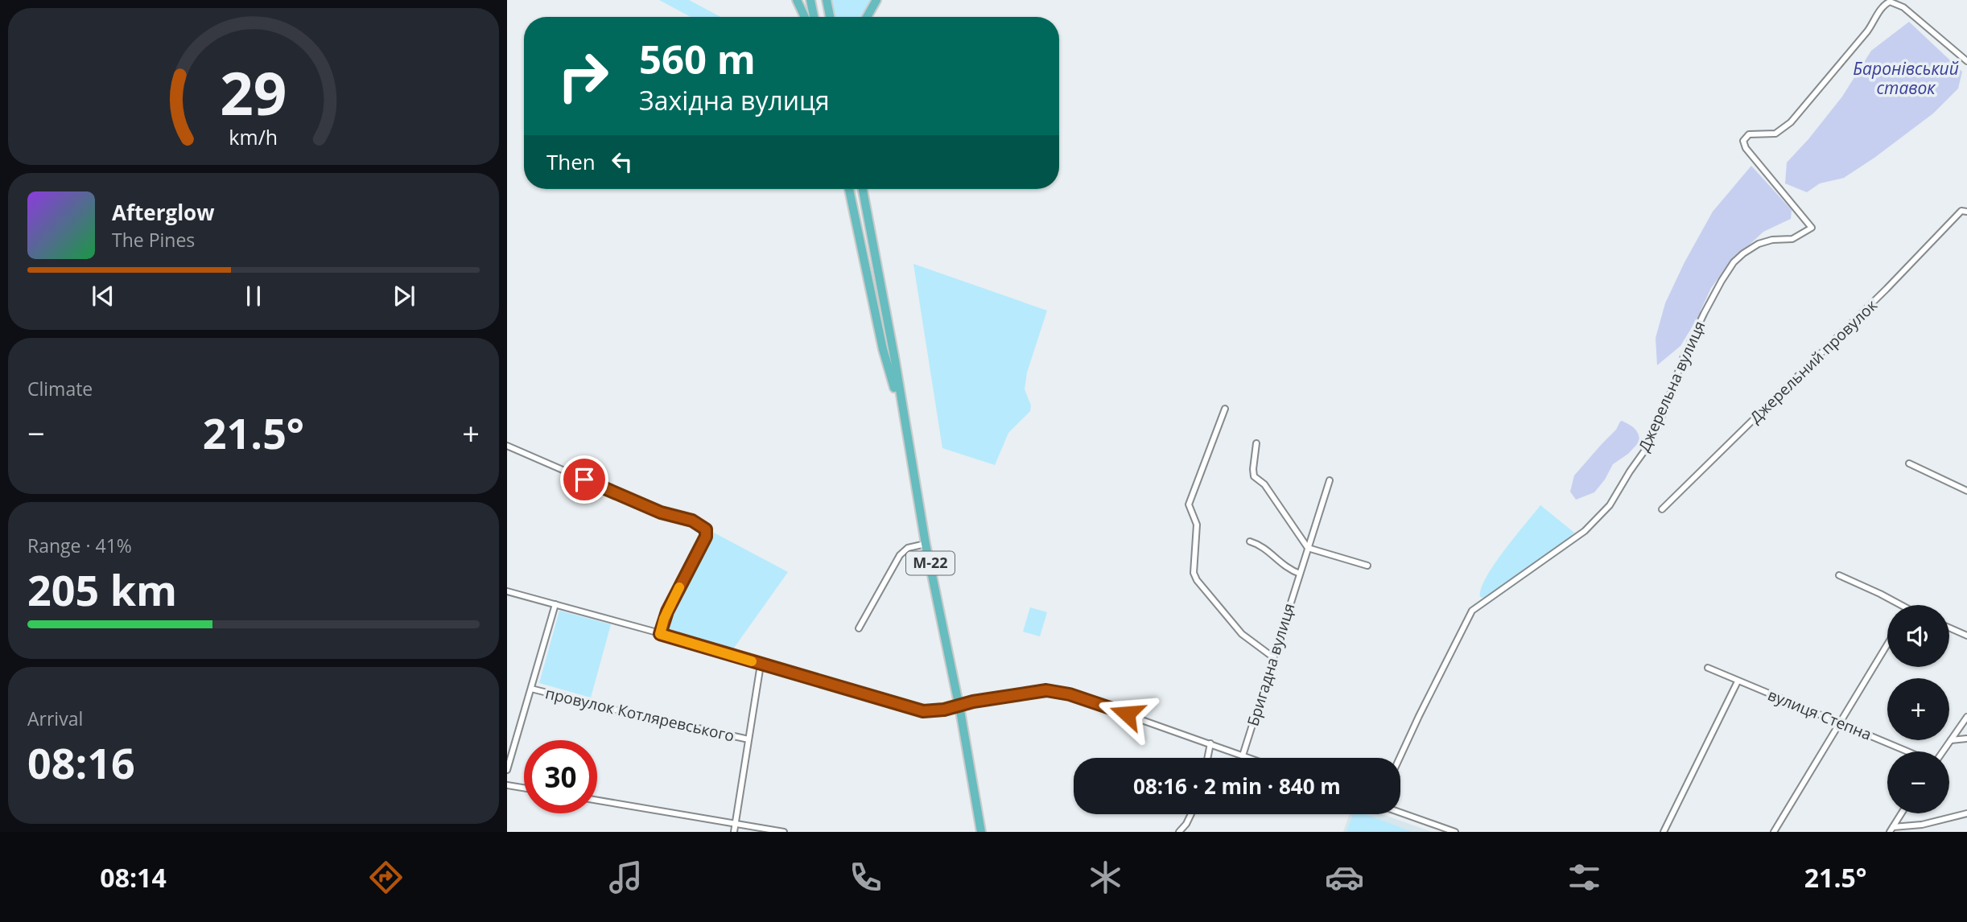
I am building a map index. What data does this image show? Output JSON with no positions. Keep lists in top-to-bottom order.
{
  "streets": {
    "highway": ["М-22"],
    "street": [
      "Джерельний провулок",
      "Джерельна вулиця",
      "Бригадна вулиця",
      "провулок Котляревського",
      "вулиця Степна"
    ]
  },
  "water": ["Баронівський ставок"],
  "page": {
    "turn": ["560 m", "Західна вулиця"],
    "then": "Then",
    "song": ["Afterglow", "The Pines"],
    "tile": [
      "Climate",
      ["Range · 41%", "205 km"],
      ["Arrival", "08:16"]
    ],
    "heat": ["−", "21.5°", "+"],
    "map_buttons": ["+", "−"],
    "limit": "30",
    "trip": "08:16 · 2 min · 840 m",
    "tabs": ["08:14", "21.5°"],
    "gauge": ["29", "km/h"]
  }
}
